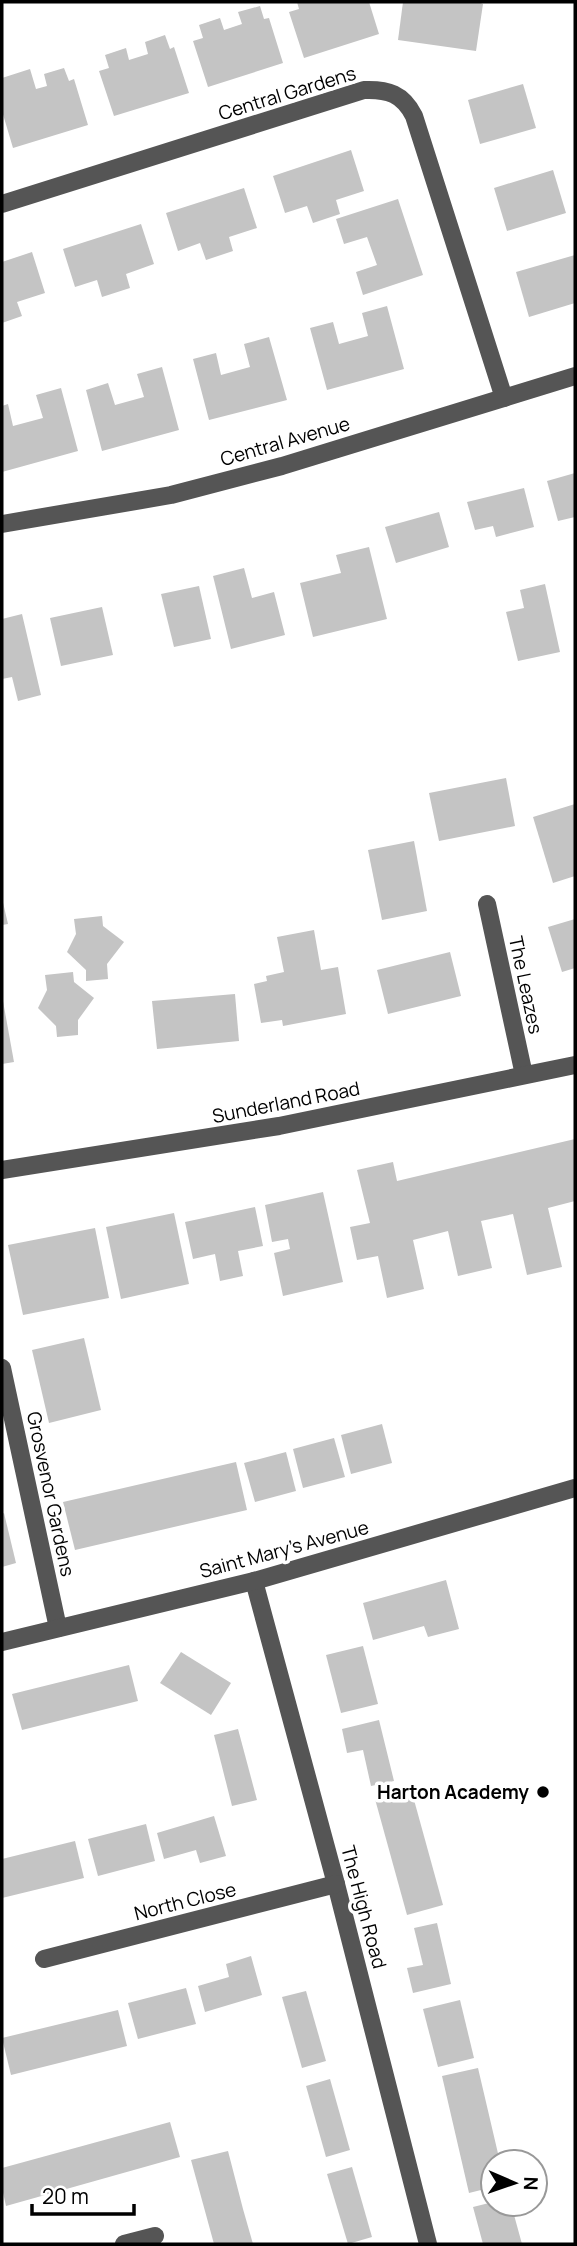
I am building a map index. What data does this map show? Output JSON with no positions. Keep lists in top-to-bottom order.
{
  "streets": {
    "street": [
      "Central Gardens",
      "Central Avenue",
      "The Leazes",
      "Sunderland Road",
      "Grosvenor Gardens",
      "Saint Mary's Avenue",
      "North Close",
      "The High Road"
    ]
  },
  "crossings": [
    ["Central Gardens", "Central Avenue"],
    ["The Leazes", "Sunderland Road"],
    ["Grosvenor Gardens", "Saint Mary's Avenue"],
    ["Saint Mary's Avenue", "The High Road"],
    ["North Close", "The High Road"]
  ],
  "places": ["Harton Academy"],
  "scale_bar": "20 m",
  "north": "right"
}
